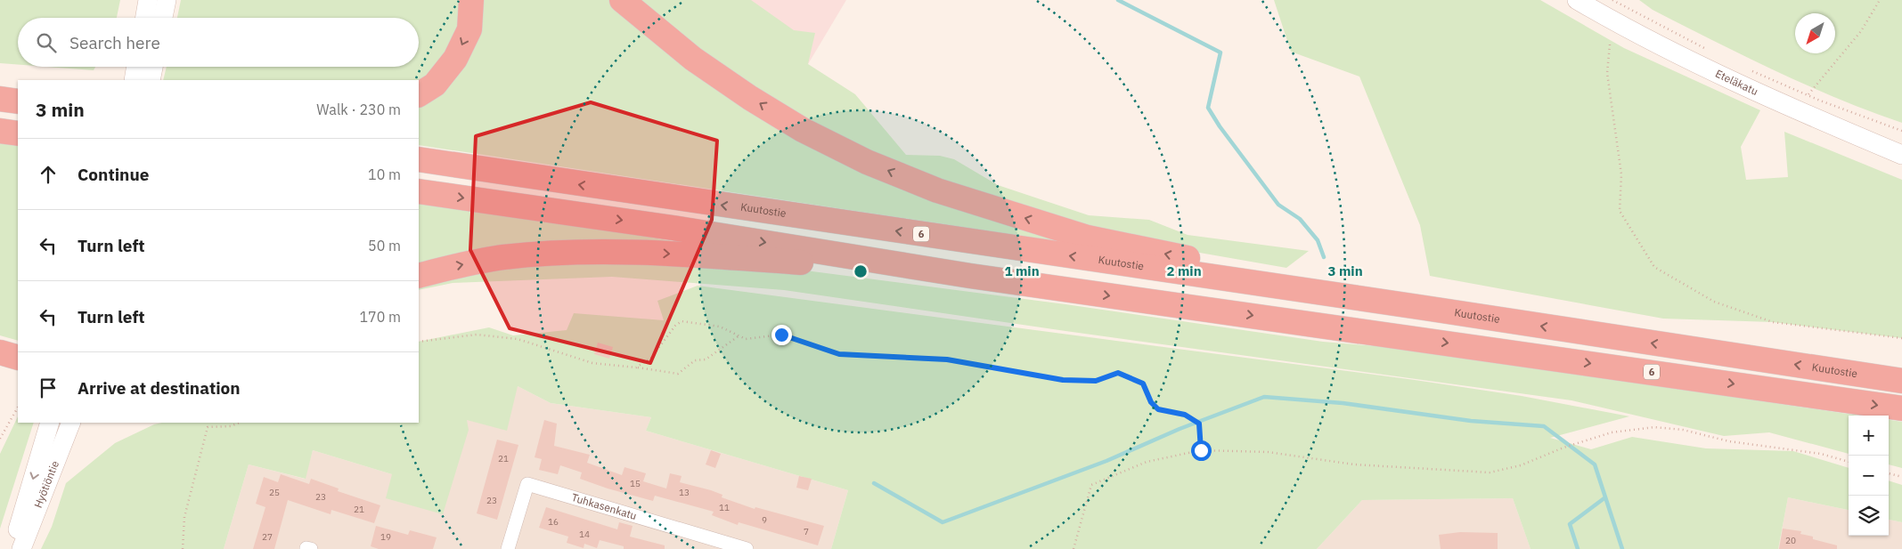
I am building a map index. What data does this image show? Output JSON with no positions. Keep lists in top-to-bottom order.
{
  "streets": {
    "highway": ["Kuutostie", "6"],
    "main road": ["Eteläkatu", "Hyötiöntie"],
    "street": ["Tuhkasenkatu"]
  },
  "house_numbers": [
    "21",
    "15",
    "25",
    "13",
    "23",
    "23",
    "11",
    "21",
    "9",
    "16",
    "7",
    "14",
    "27",
    "19",
    "20"
  ],
  "north": "bottom left",
  "page": {
    "search": "Search here",
    "heading": ["3 min", "Walk · 230 m"],
    "list": [
      ["Continue", "10 m"],
      ["Turn left", "50 m"],
      ["Turn left", "170 m"],
      "Arrive at destination"
    ],
    "map_buttons": ["+", "−"]
  },
  "rings": ["1 min", "2 min", "3 min"]
}
